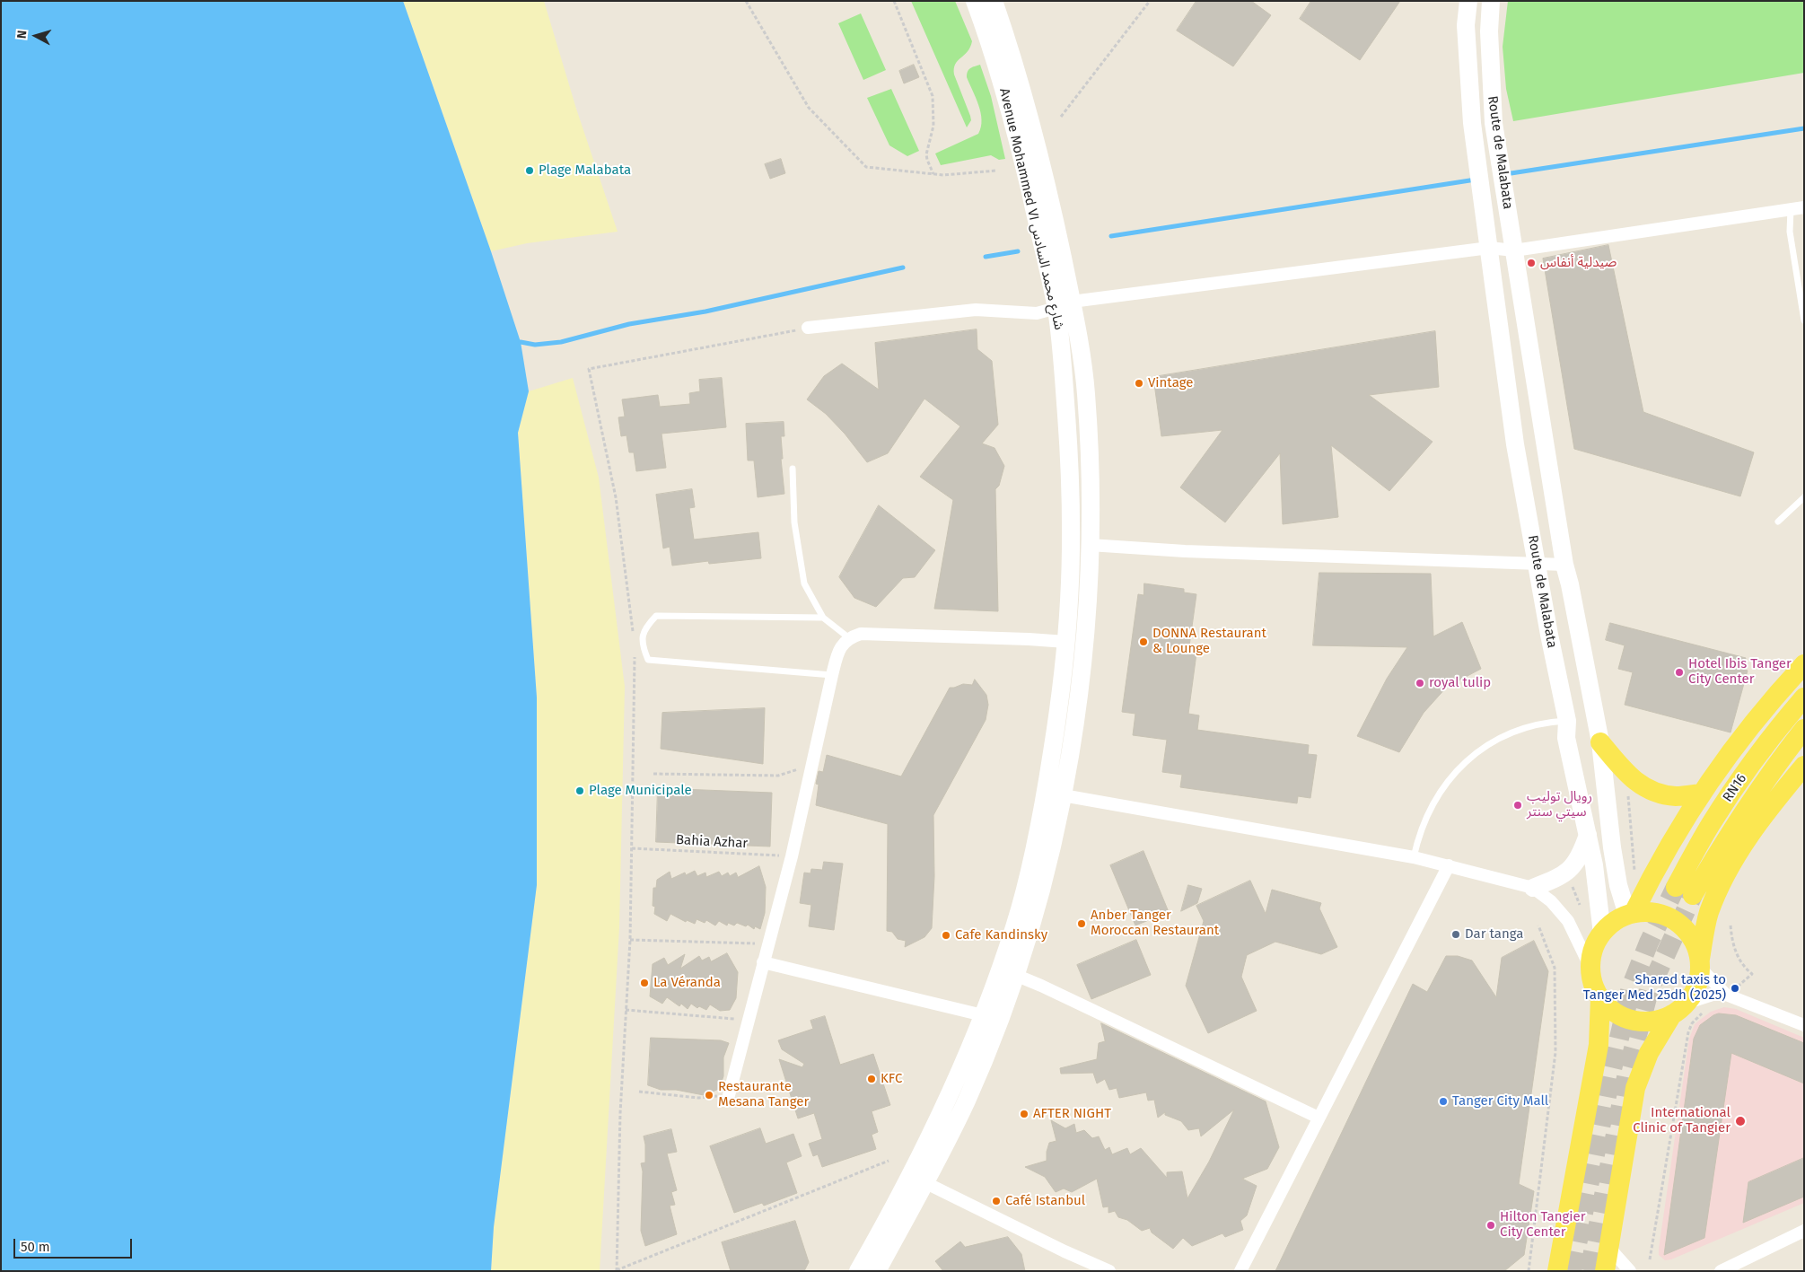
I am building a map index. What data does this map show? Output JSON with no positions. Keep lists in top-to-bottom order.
{
  "streets": {
    "main road": ["Route de Malabata", "Avenue Mohammed VI شارع محمد السادس", "RN16"],
    "path": ["Bahia Azhar"]
  },
  "crossings": [
    ["Route de Malabata", "RN16"]
  ],
  "places": [
    "Plage Malabata",
    "صيدلية أنفاس",
    "Vintage",
    "DONNA Restaurant & Lounge",
    "Hotel Ibis Tanger City Center",
    "royal tulip",
    "Plage Municipale",
    "رويال توليب سيتي سنتر",
    "Anber Tanger Moroccan Restaurant",
    "Dar tanga",
    "Cafe Kandinsky",
    "La Véranda",
    "Shared taxis to Tanger Med 25dh (2025)",
    "KFC",
    "Restaurante Mesana Tanger",
    "Tanger City Mall",
    "AFTER NIGHT",
    "International Clinic of Tangier",
    "Café Istanbul",
    "Hilton Tangier City Center"
  ],
  "scale_bar": "50 m",
  "north": "left"
}
